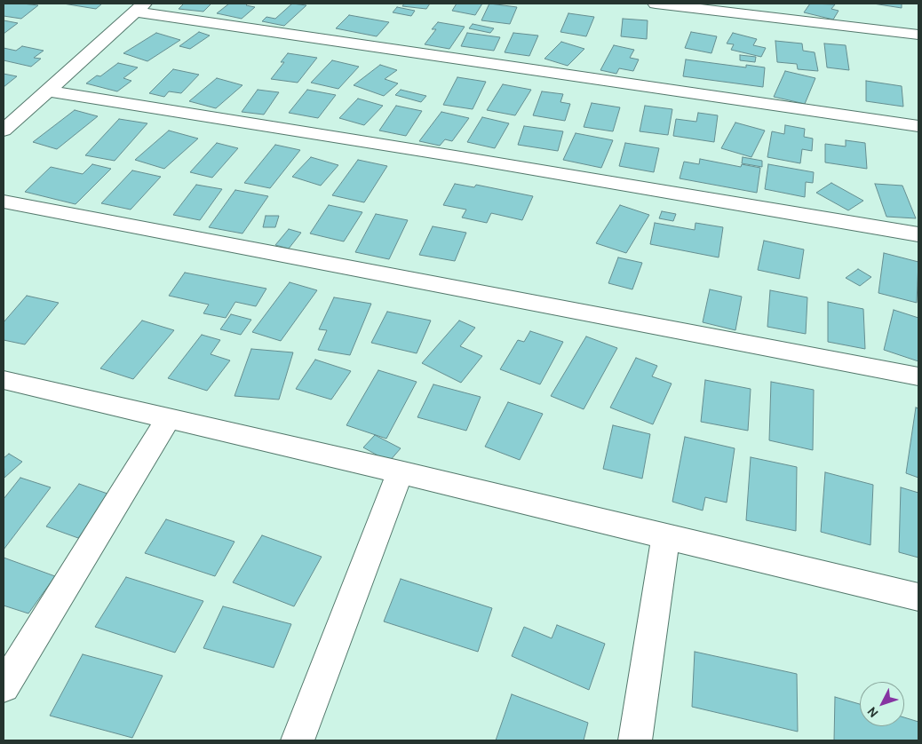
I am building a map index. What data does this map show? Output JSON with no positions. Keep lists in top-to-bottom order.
{
  "north": "bottom left"
}
